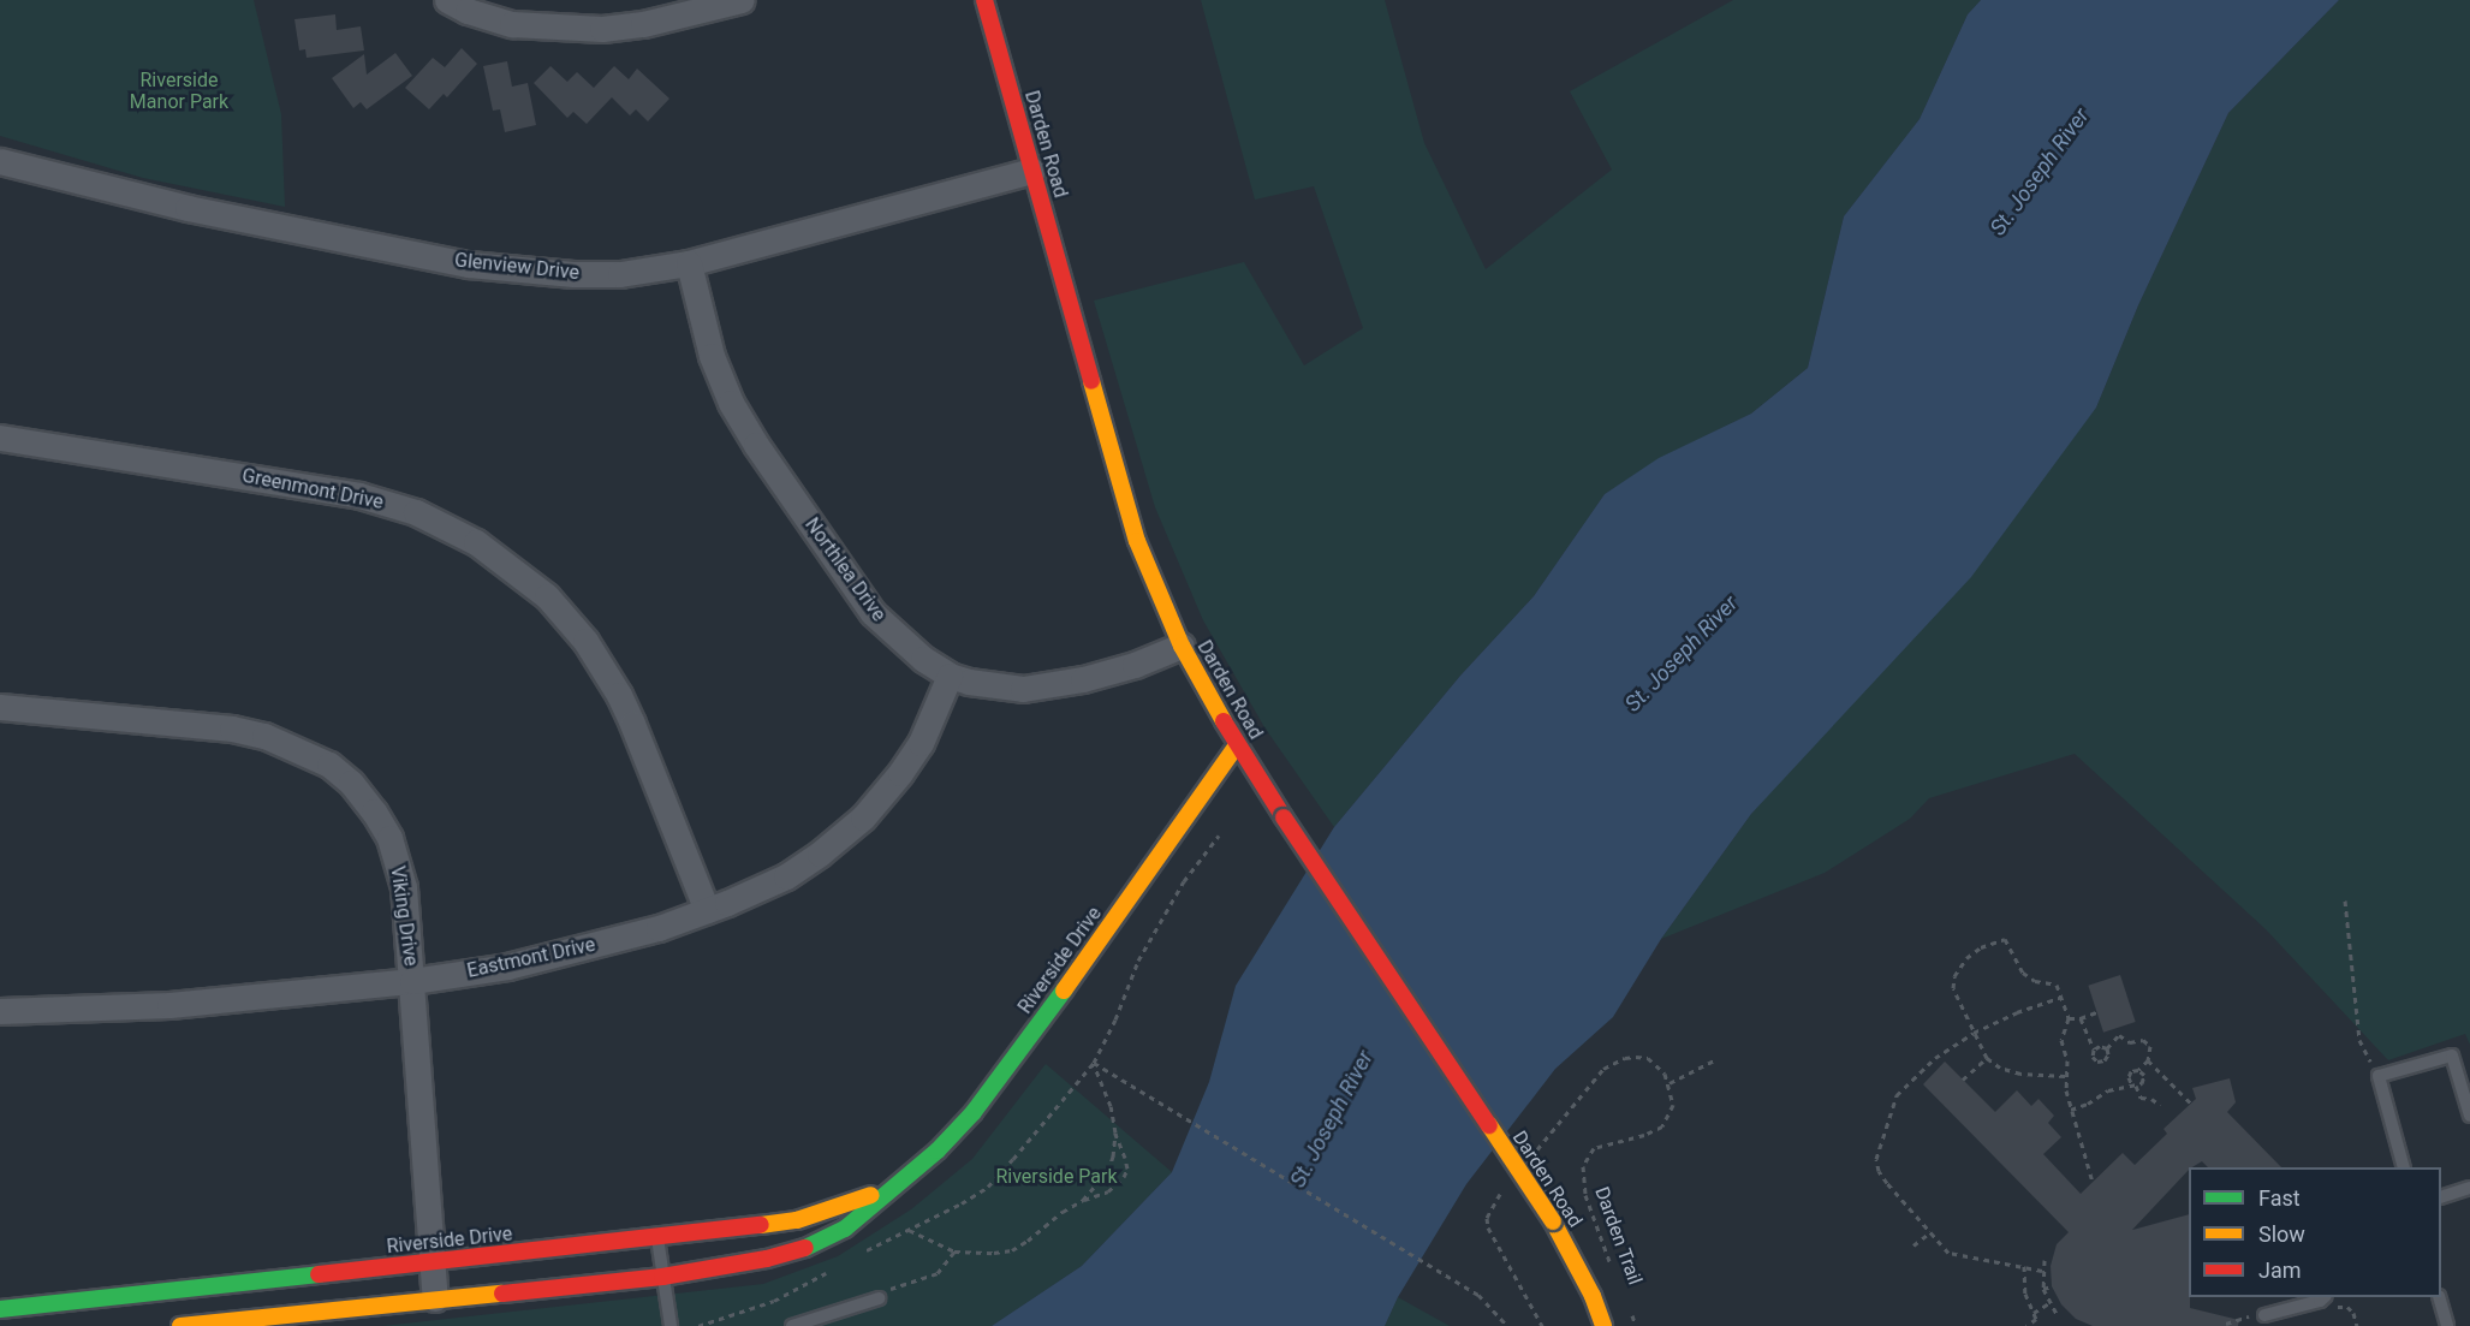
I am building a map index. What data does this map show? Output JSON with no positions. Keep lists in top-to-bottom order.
{
  "streets": {
    "street": [
      "Darden Road",
      "Glenview Drive",
      "Greenmont Drive",
      "Northlea Drive",
      "Viking Drive",
      "Eastmont Drive",
      "Riverside Drive"
    ],
    "path": ["Darden Trail"]
  },
  "crossings": [
    ["Darden Road", "Glenview Drive"],
    ["Darden Road", "Northlea Drive"],
    ["Darden Road", "Riverside Drive"],
    ["Glenview Drive", "Northlea Drive"],
    ["Greenmont Drive", "Eastmont Drive"],
    ["Northlea Drive", "Eastmont Drive"],
    ["Viking Drive", "Eastmont Drive"],
    ["Viking Drive", "Riverside Drive"]
  ],
  "water": ["St. Joseph River"],
  "parks": ["Riverside Manor Park", "Riverside Park"],
  "legend": ["Fast", "Slow", "Jam"]
}
